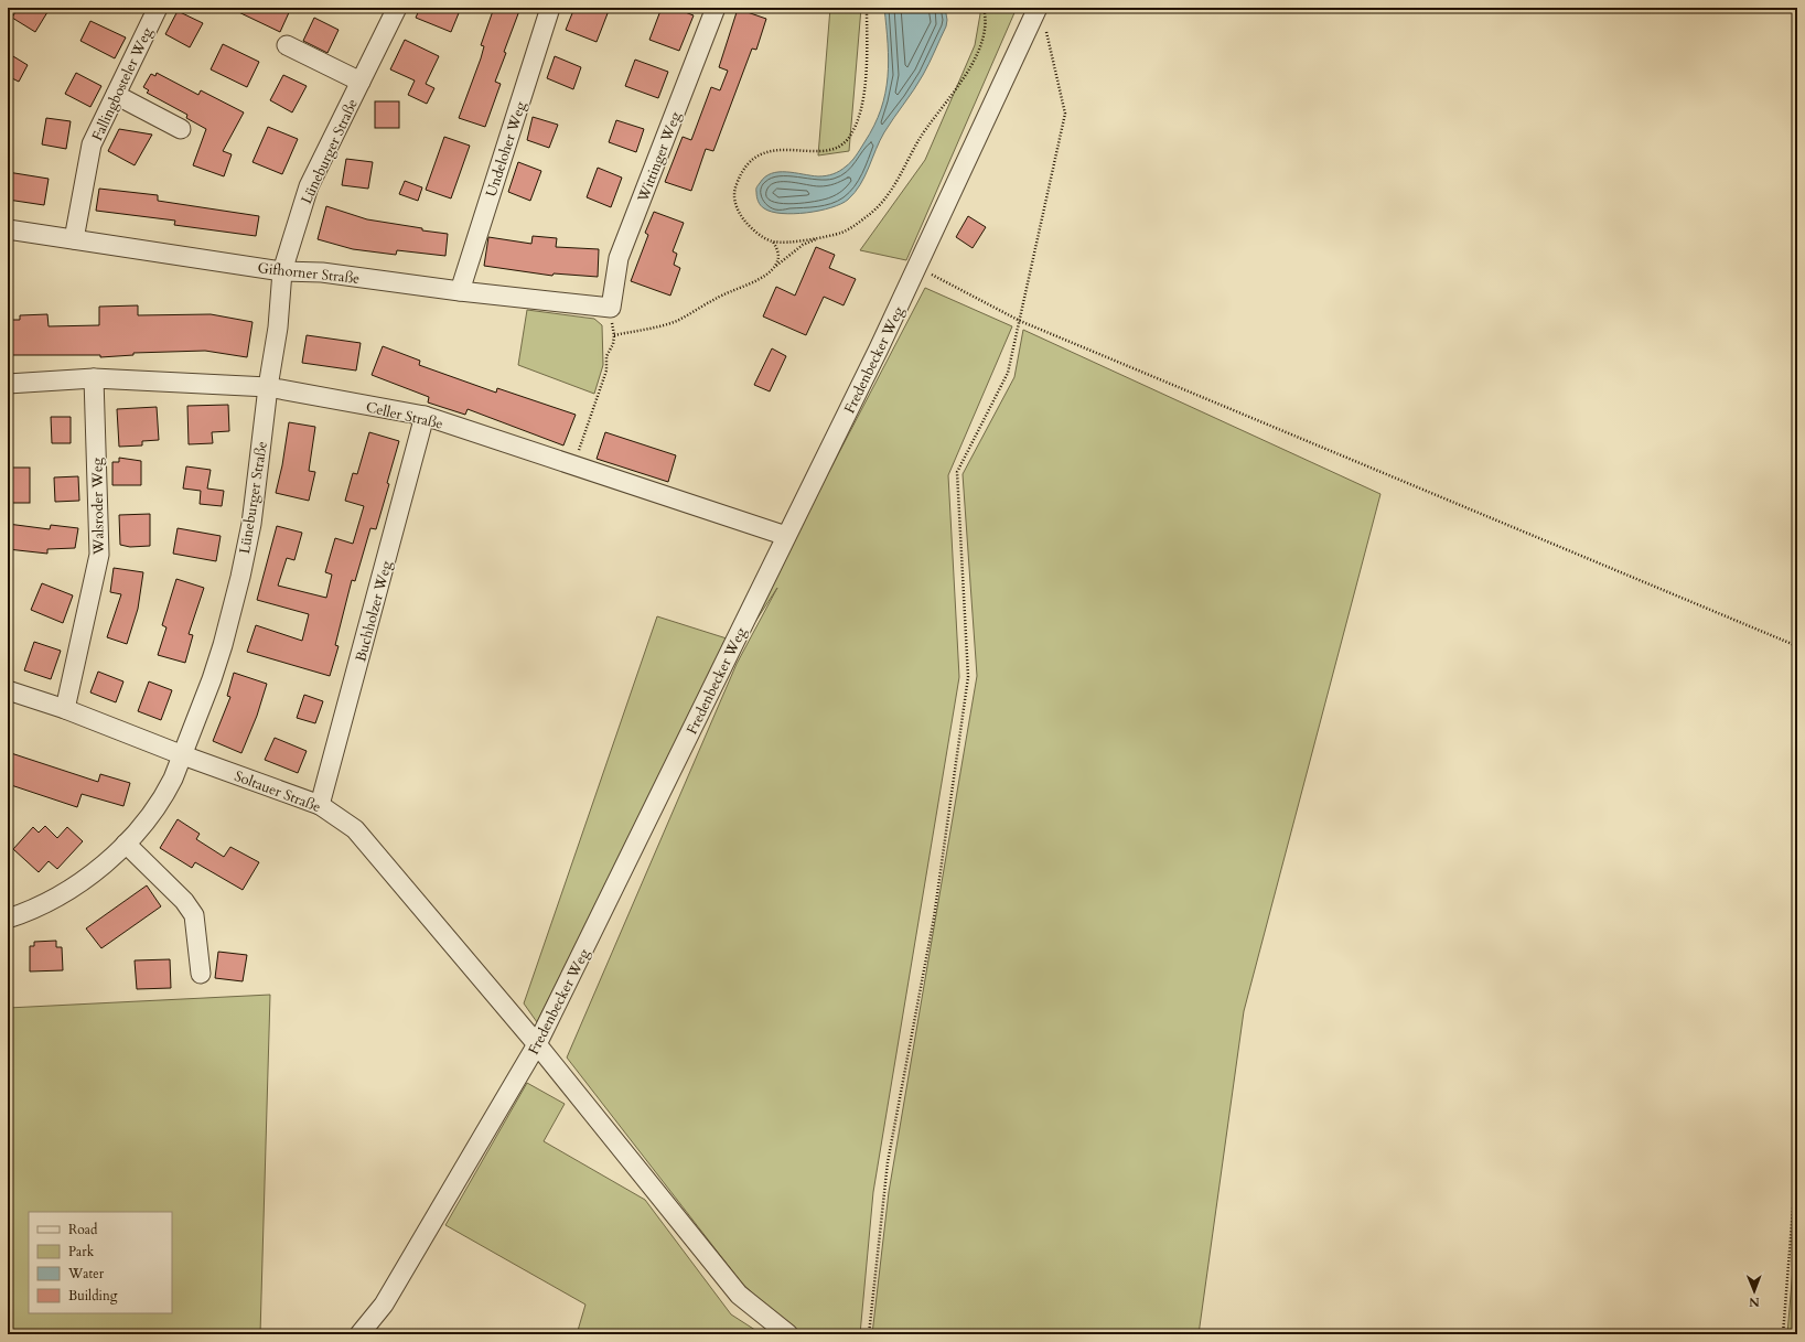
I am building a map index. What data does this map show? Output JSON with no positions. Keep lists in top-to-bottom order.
{
  "streets": {
    "street": [
      "Fallingbosteler Weg",
      "Undeloher Weg",
      "Lüneburger Straße",
      "Wittinger Weg",
      "Gifhorner Straße",
      "Fredenbecker Weg",
      "Celler Straße",
      "Walsroder Weg",
      "Buchholzer Weg",
      "Soltauer Straße"
    ]
  },
  "crossings": [
    ["Fallingbosteler Weg", "Gifhorner Straße"],
    ["Undeloher Weg", "Gifhorner Straße"],
    ["Lüneburger Straße", "Gifhorner Straße"],
    ["Lüneburger Straße", "Celler Straße"],
    ["Lüneburger Straße", "Soltauer Straße"],
    ["Wittinger Weg", "Gifhorner Straße"],
    ["Fredenbecker Weg", "Celler Straße"],
    ["Fredenbecker Weg", "Soltauer Straße"],
    ["Celler Straße", "Walsroder Weg"],
    ["Celler Straße", "Buchholzer Weg"],
    ["Walsroder Weg", "Soltauer Straße"],
    ["Buchholzer Weg", "Soltauer Straße"]
  ],
  "legend": [
    "Road",
    "Park",
    "Water",
    "Building"
  ],
  "north": "bottom"
}
